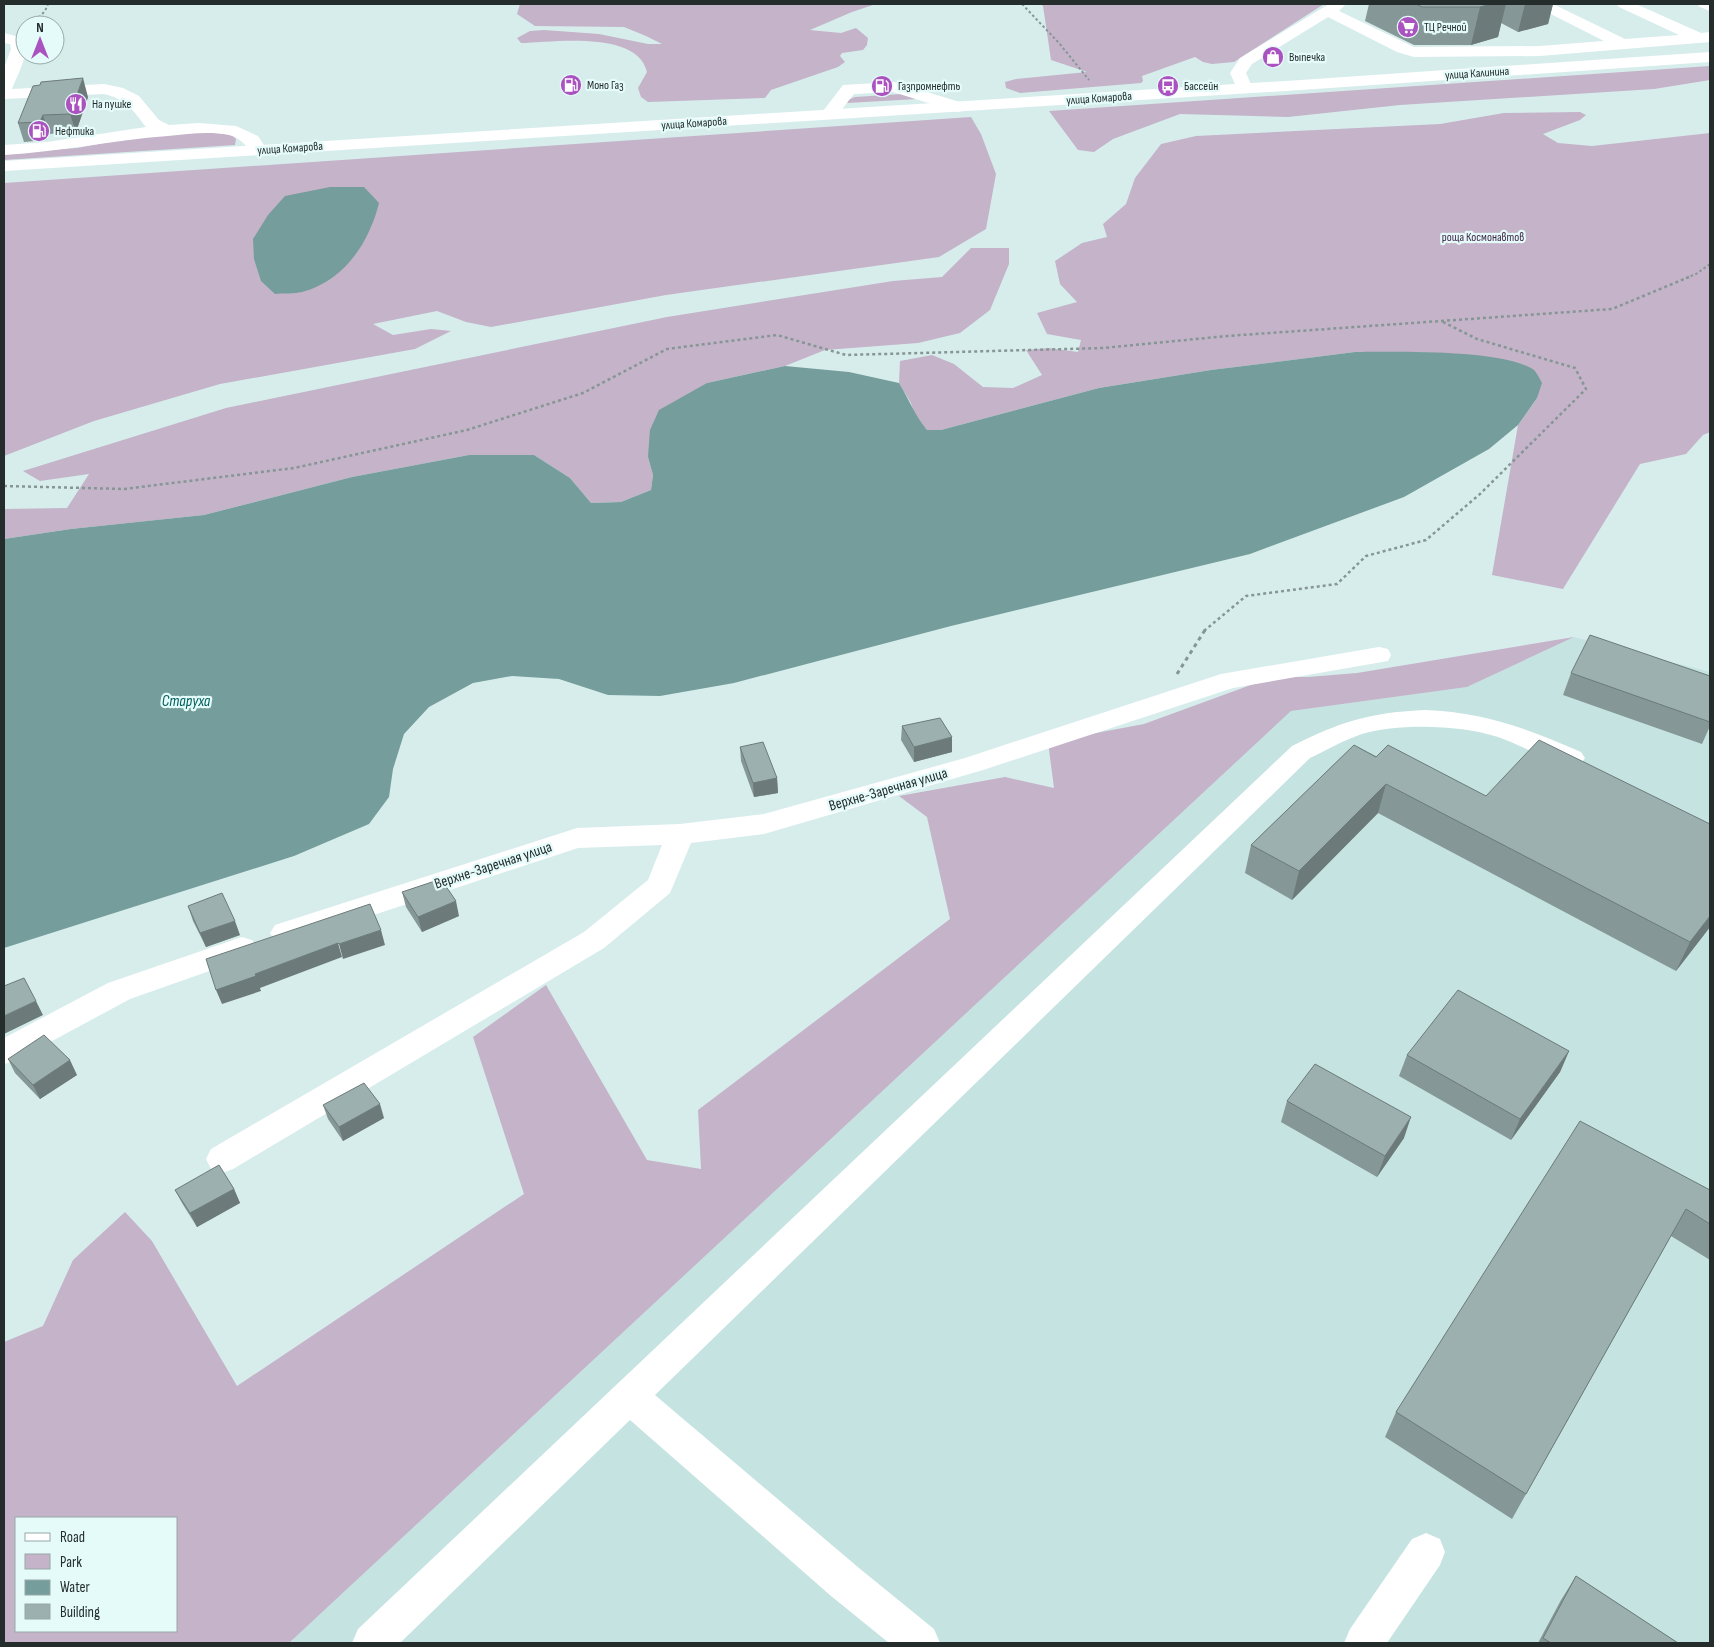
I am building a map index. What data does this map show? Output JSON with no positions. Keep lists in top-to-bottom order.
{
  "streets": {
    "main road": ["улица Калинина", "улица Комарова", "Верхне-Заречная улица"]
  },
  "crossings": [
    ["улица Калинина", "улица Комарова"]
  ],
  "water": ["Старуха"],
  "parks": ["роща Космонавтов"],
  "places": {
    "supermarket": ["ТЦ Речной"],
    "shop": ["Выпечка"],
    "fuel station": ["Моно Газ", "Газпромнефть", "Нефтика"],
    "bus stop": ["Бассейн"],
    "restaurant": ["На пушке"]
  },
  "legend": [
    "Road",
    "Park",
    "Water",
    "Building"
  ],
  "north": "top"
}
